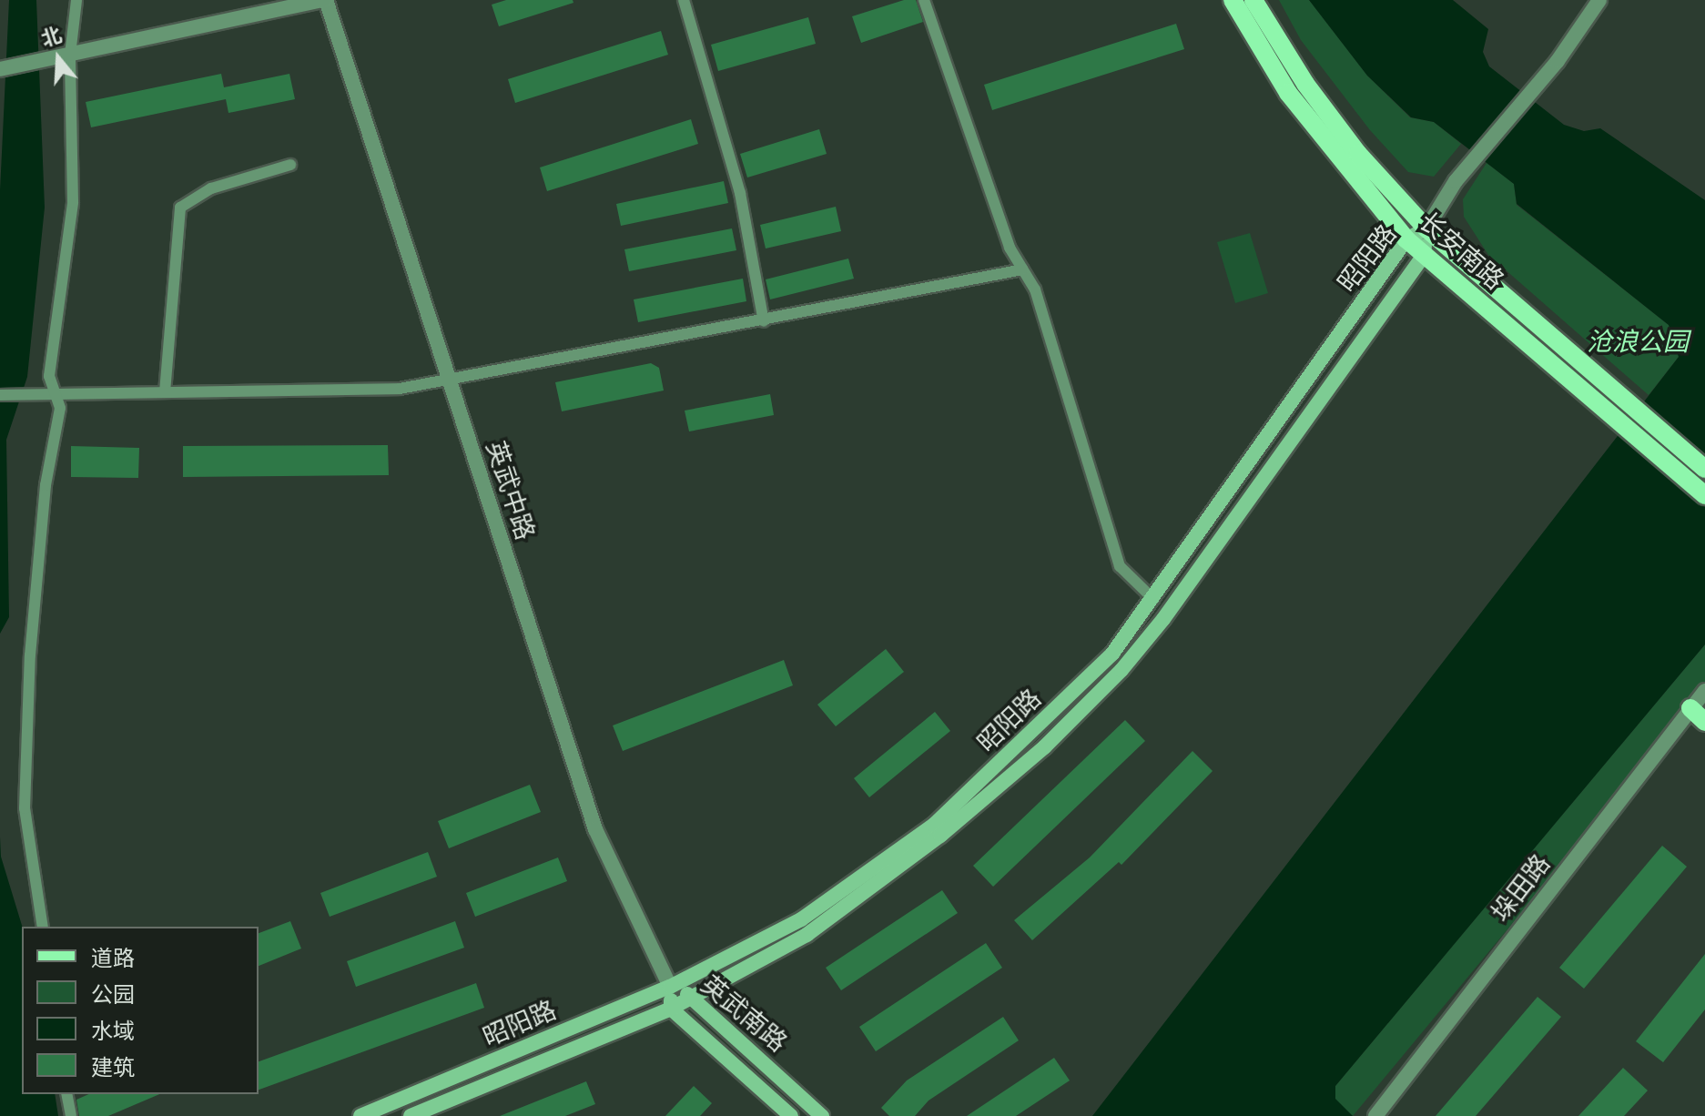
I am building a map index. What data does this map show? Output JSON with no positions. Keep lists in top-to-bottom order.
{
  "streets": {
    "main road": ["长安南路", "昭阳路", "英武南路"],
    "street": ["英武中路", "垛田路"]
  },
  "crossings": [
    ["长安南路", "昭阳路"],
    ["昭阳路", "英武中路"],
    ["昭阳路", "英武南路"],
    ["英武中路", "英武南路"]
  ],
  "parks": ["沧浪公园"],
  "legend": [
    "道路",
    "公园",
    "水域",
    "建筑"
  ],
  "north": "top"
}
